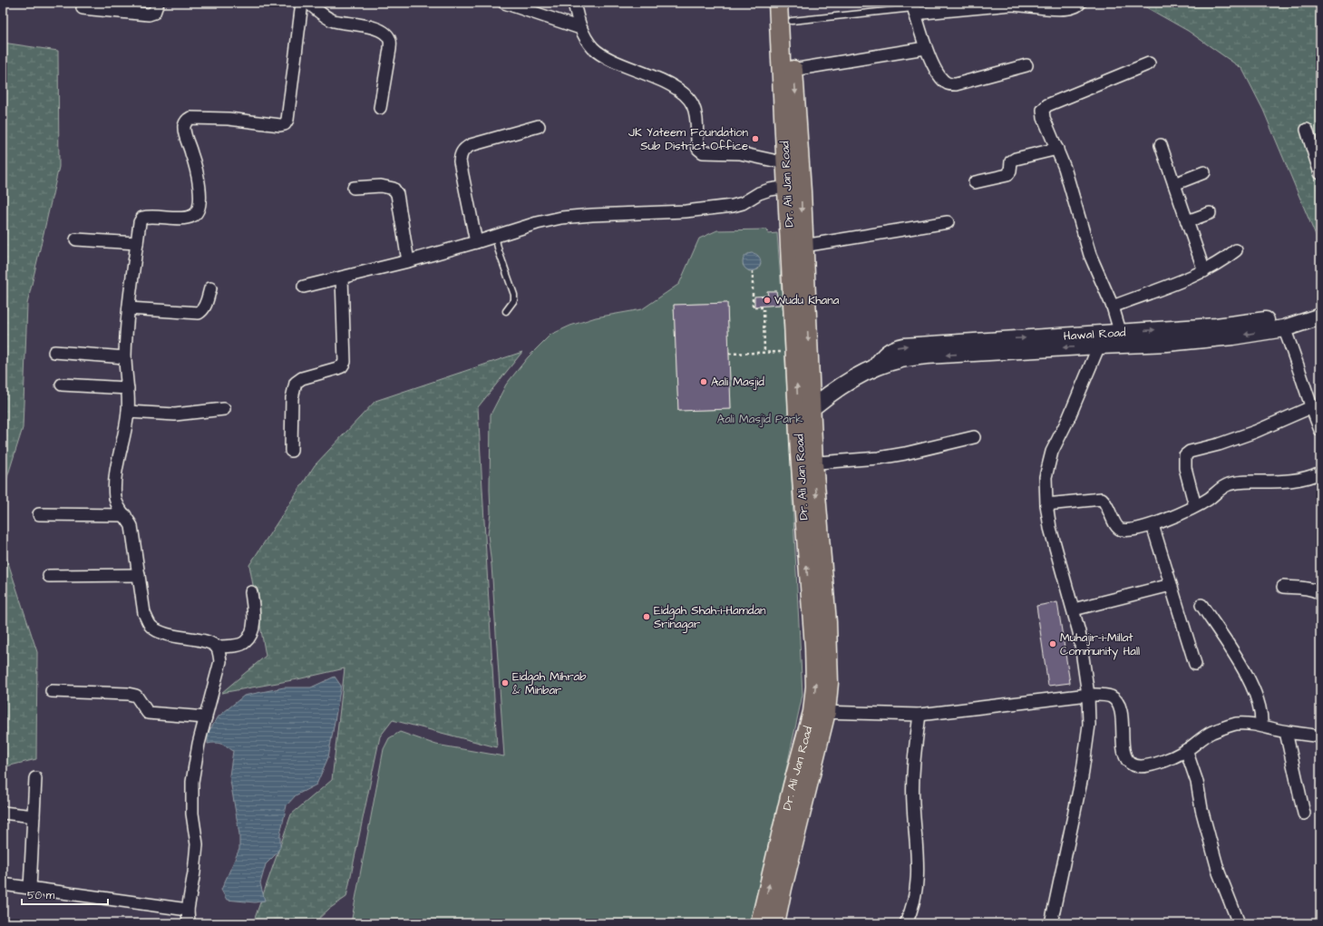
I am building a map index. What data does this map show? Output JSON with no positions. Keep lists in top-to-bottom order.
{
  "streets": {
    "main road": ["Dr. Ali Jan Road", "Hawal Road"]
  },
  "crossings": [
    ["Dr. Ali Jan Road", "Hawal Road"]
  ],
  "parks": ["Aali Masjid Park"],
  "places": [
    "JK Yateem Foundation Sub District Office",
    "Wudu Khana",
    "Aali Masjid",
    "Eidgah Shah-i-Hamdan Srinagar",
    "Muhajir-i-Millat Community Hall",
    "Eidgah Mihrab & Minbar"
  ],
  "scale_bar": "50 m"
}
